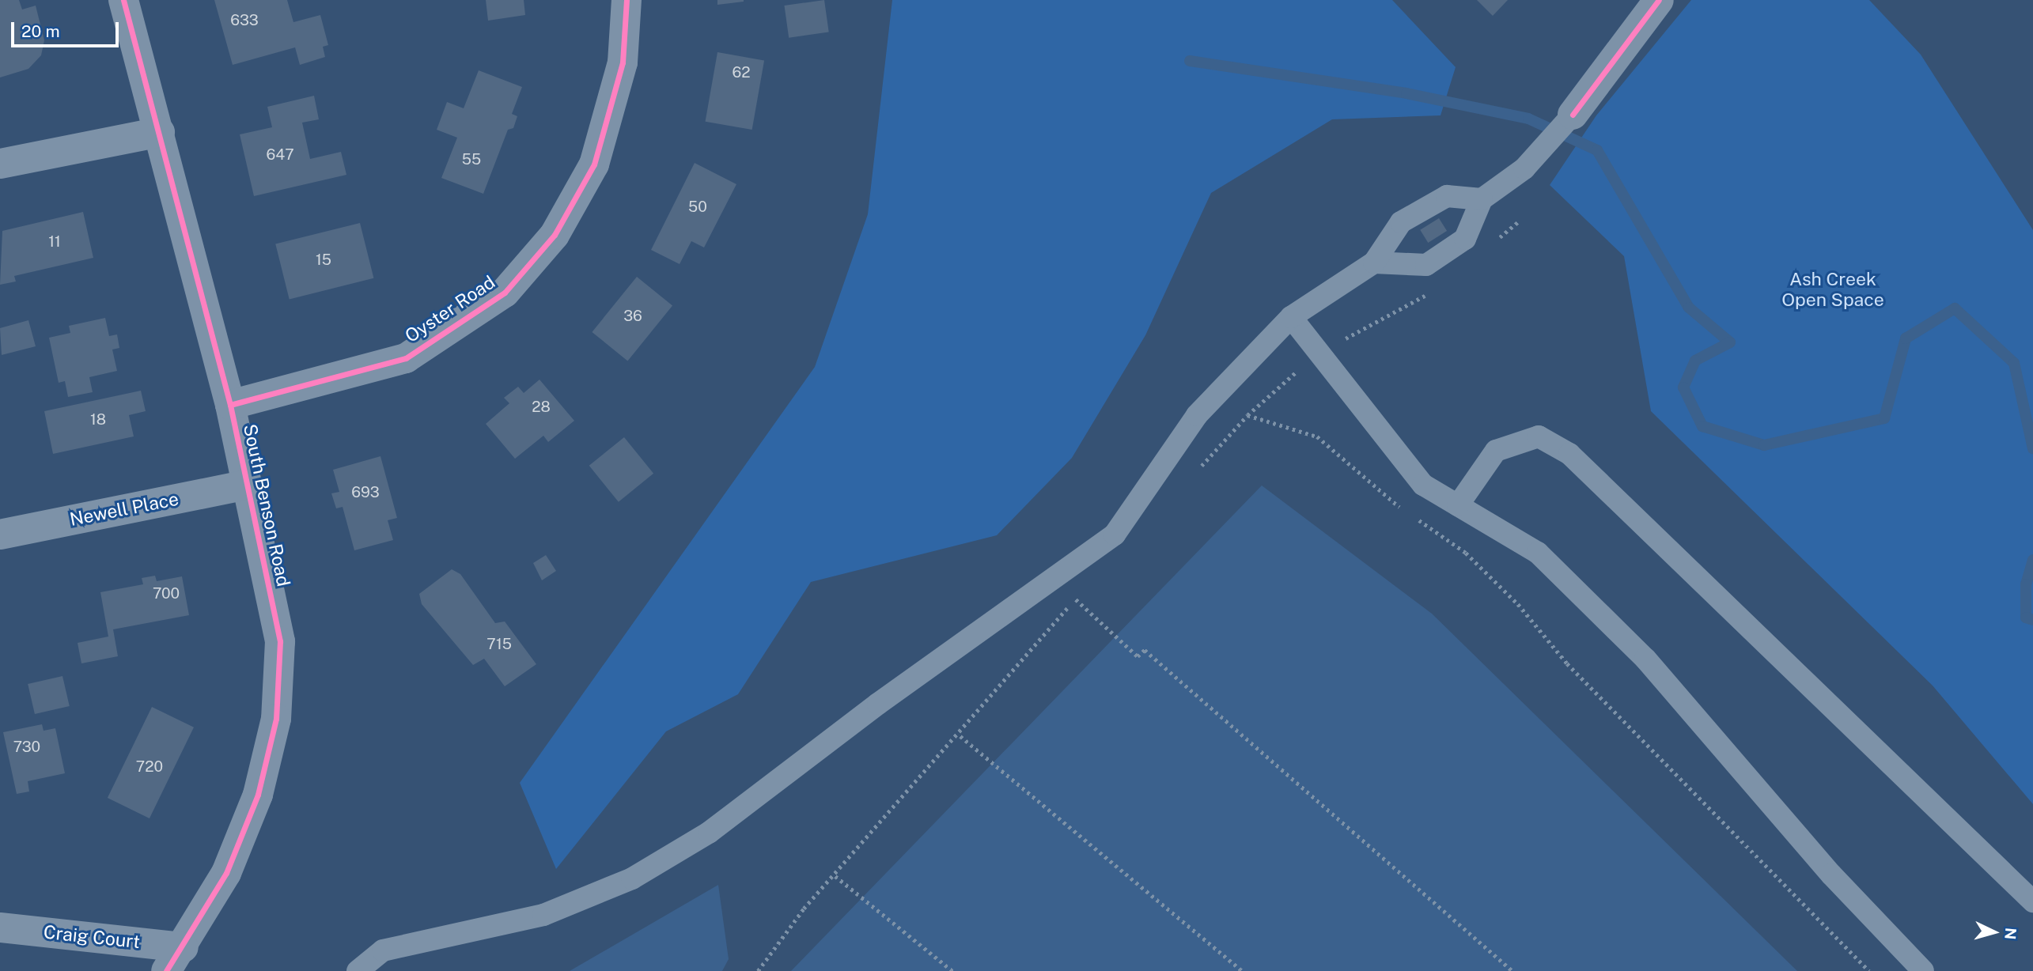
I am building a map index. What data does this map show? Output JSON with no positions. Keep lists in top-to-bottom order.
{
  "streets": {
    "street": [
      "Oyster Road",
      "South Benson Road",
      "Newell Place",
      "Craig Court"
    ]
  },
  "crossings": [
    ["Oyster Road", "South Benson Road"],
    ["South Benson Road", "Newell Place"],
    ["South Benson Road", "Craig Court"]
  ],
  "parks": ["Ash Creek Open Space"],
  "house_numbers": [
    "633",
    "62",
    "647",
    "55",
    "50",
    "11",
    "15",
    "36",
    "28",
    "18",
    "693",
    "700",
    "715",
    "730",
    "720"
  ],
  "scale_bar": "20 m",
  "north": "right"
}
